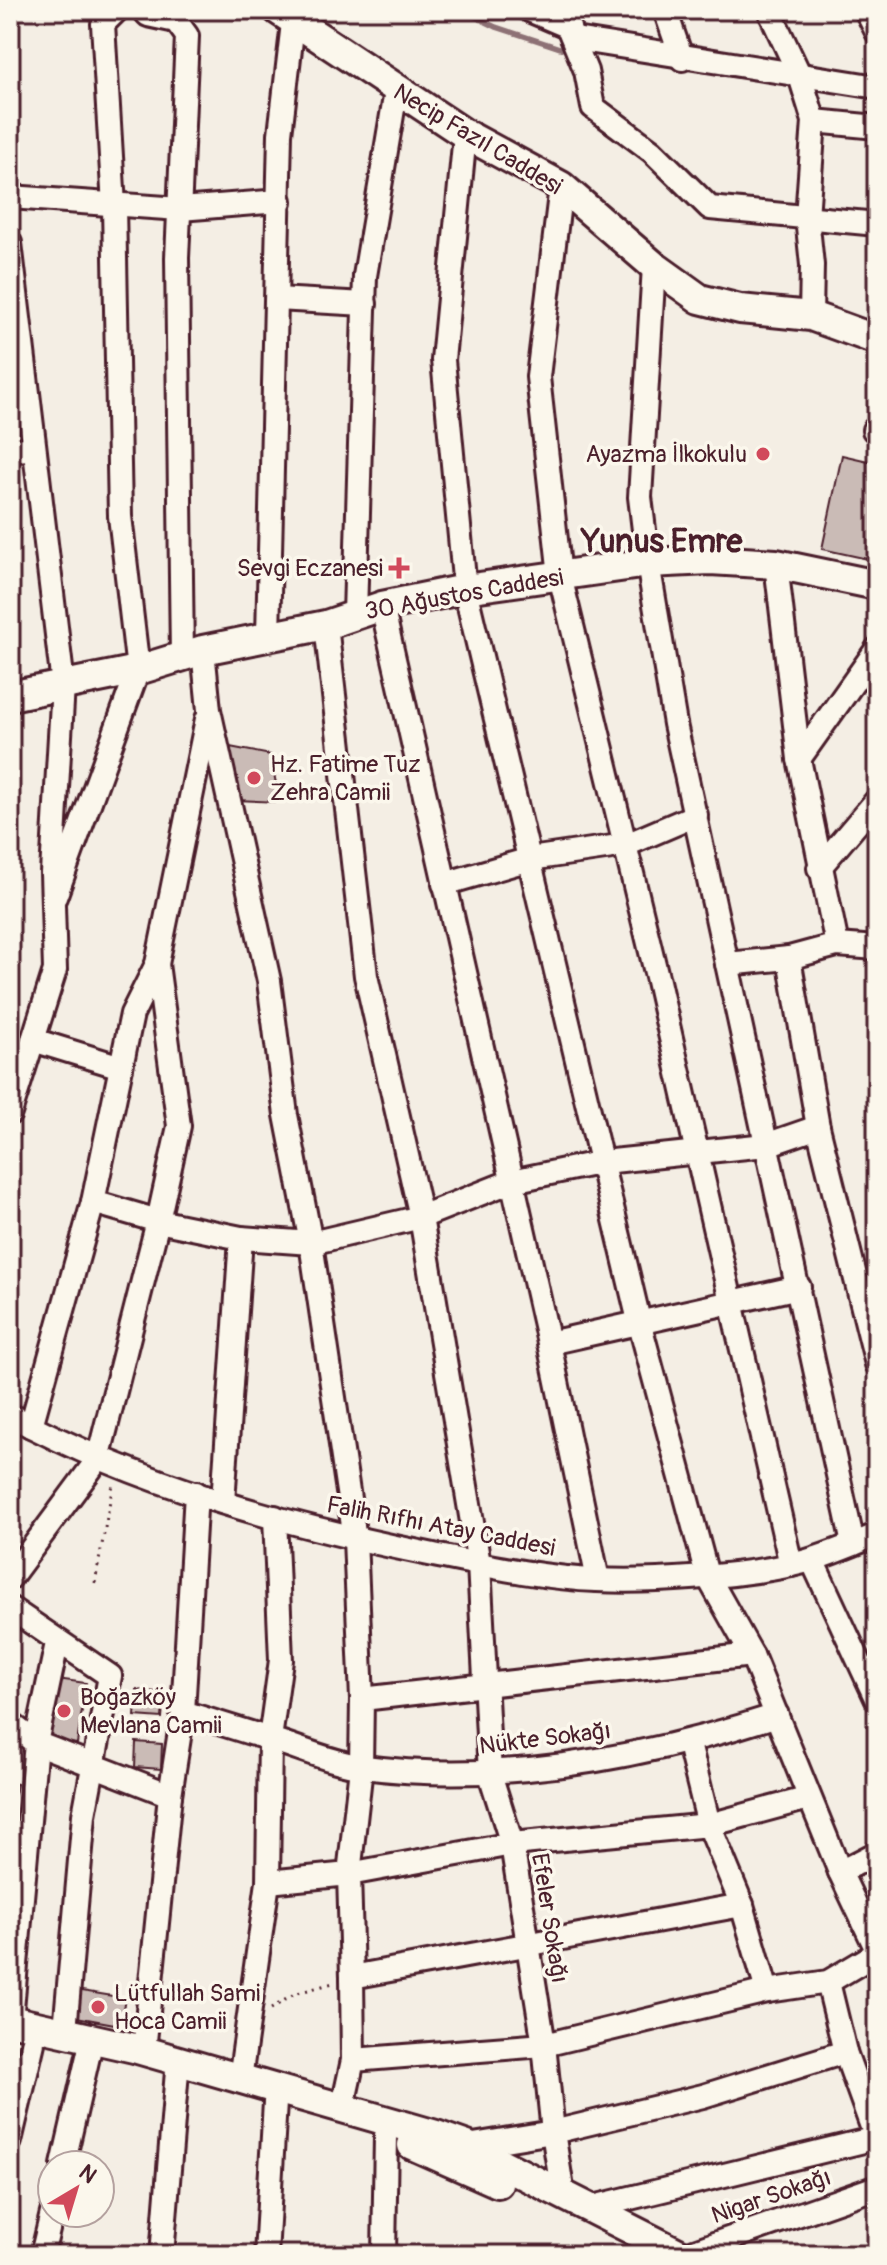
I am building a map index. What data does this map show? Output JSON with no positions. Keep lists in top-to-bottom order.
{
  "streets": {
    "main road": ["Necip Fazıl Caddesi", "30 Ağustos Caddesi"],
    "street": [
      "Falih Rıfhı Atay Caddesi",
      "Nükte Sokağı",
      "Efeler Sokağı",
      "Nigar Sokağı"
    ]
  },
  "crossings": [
    ["30 Ağustos Caddesi", "Efeler Sokağı"],
    ["Falih Rıfhı Atay Caddesi", "Efeler Sokağı"],
    ["Nükte Sokağı", "Efeler Sokağı"]
  ],
  "districts": ["Yunus Emre"],
  "places": {
    "other": [
      "Ayazma İlkokulu",
      "Hz. Fatime Tuz Zehra Camii",
      "Boğazköy Mevlana Camii",
      "Lütfullah Sami Hoca Camii"
    ],
    "health": ["Sevgi Eczanesi"]
  },
  "north": "top right"
}
